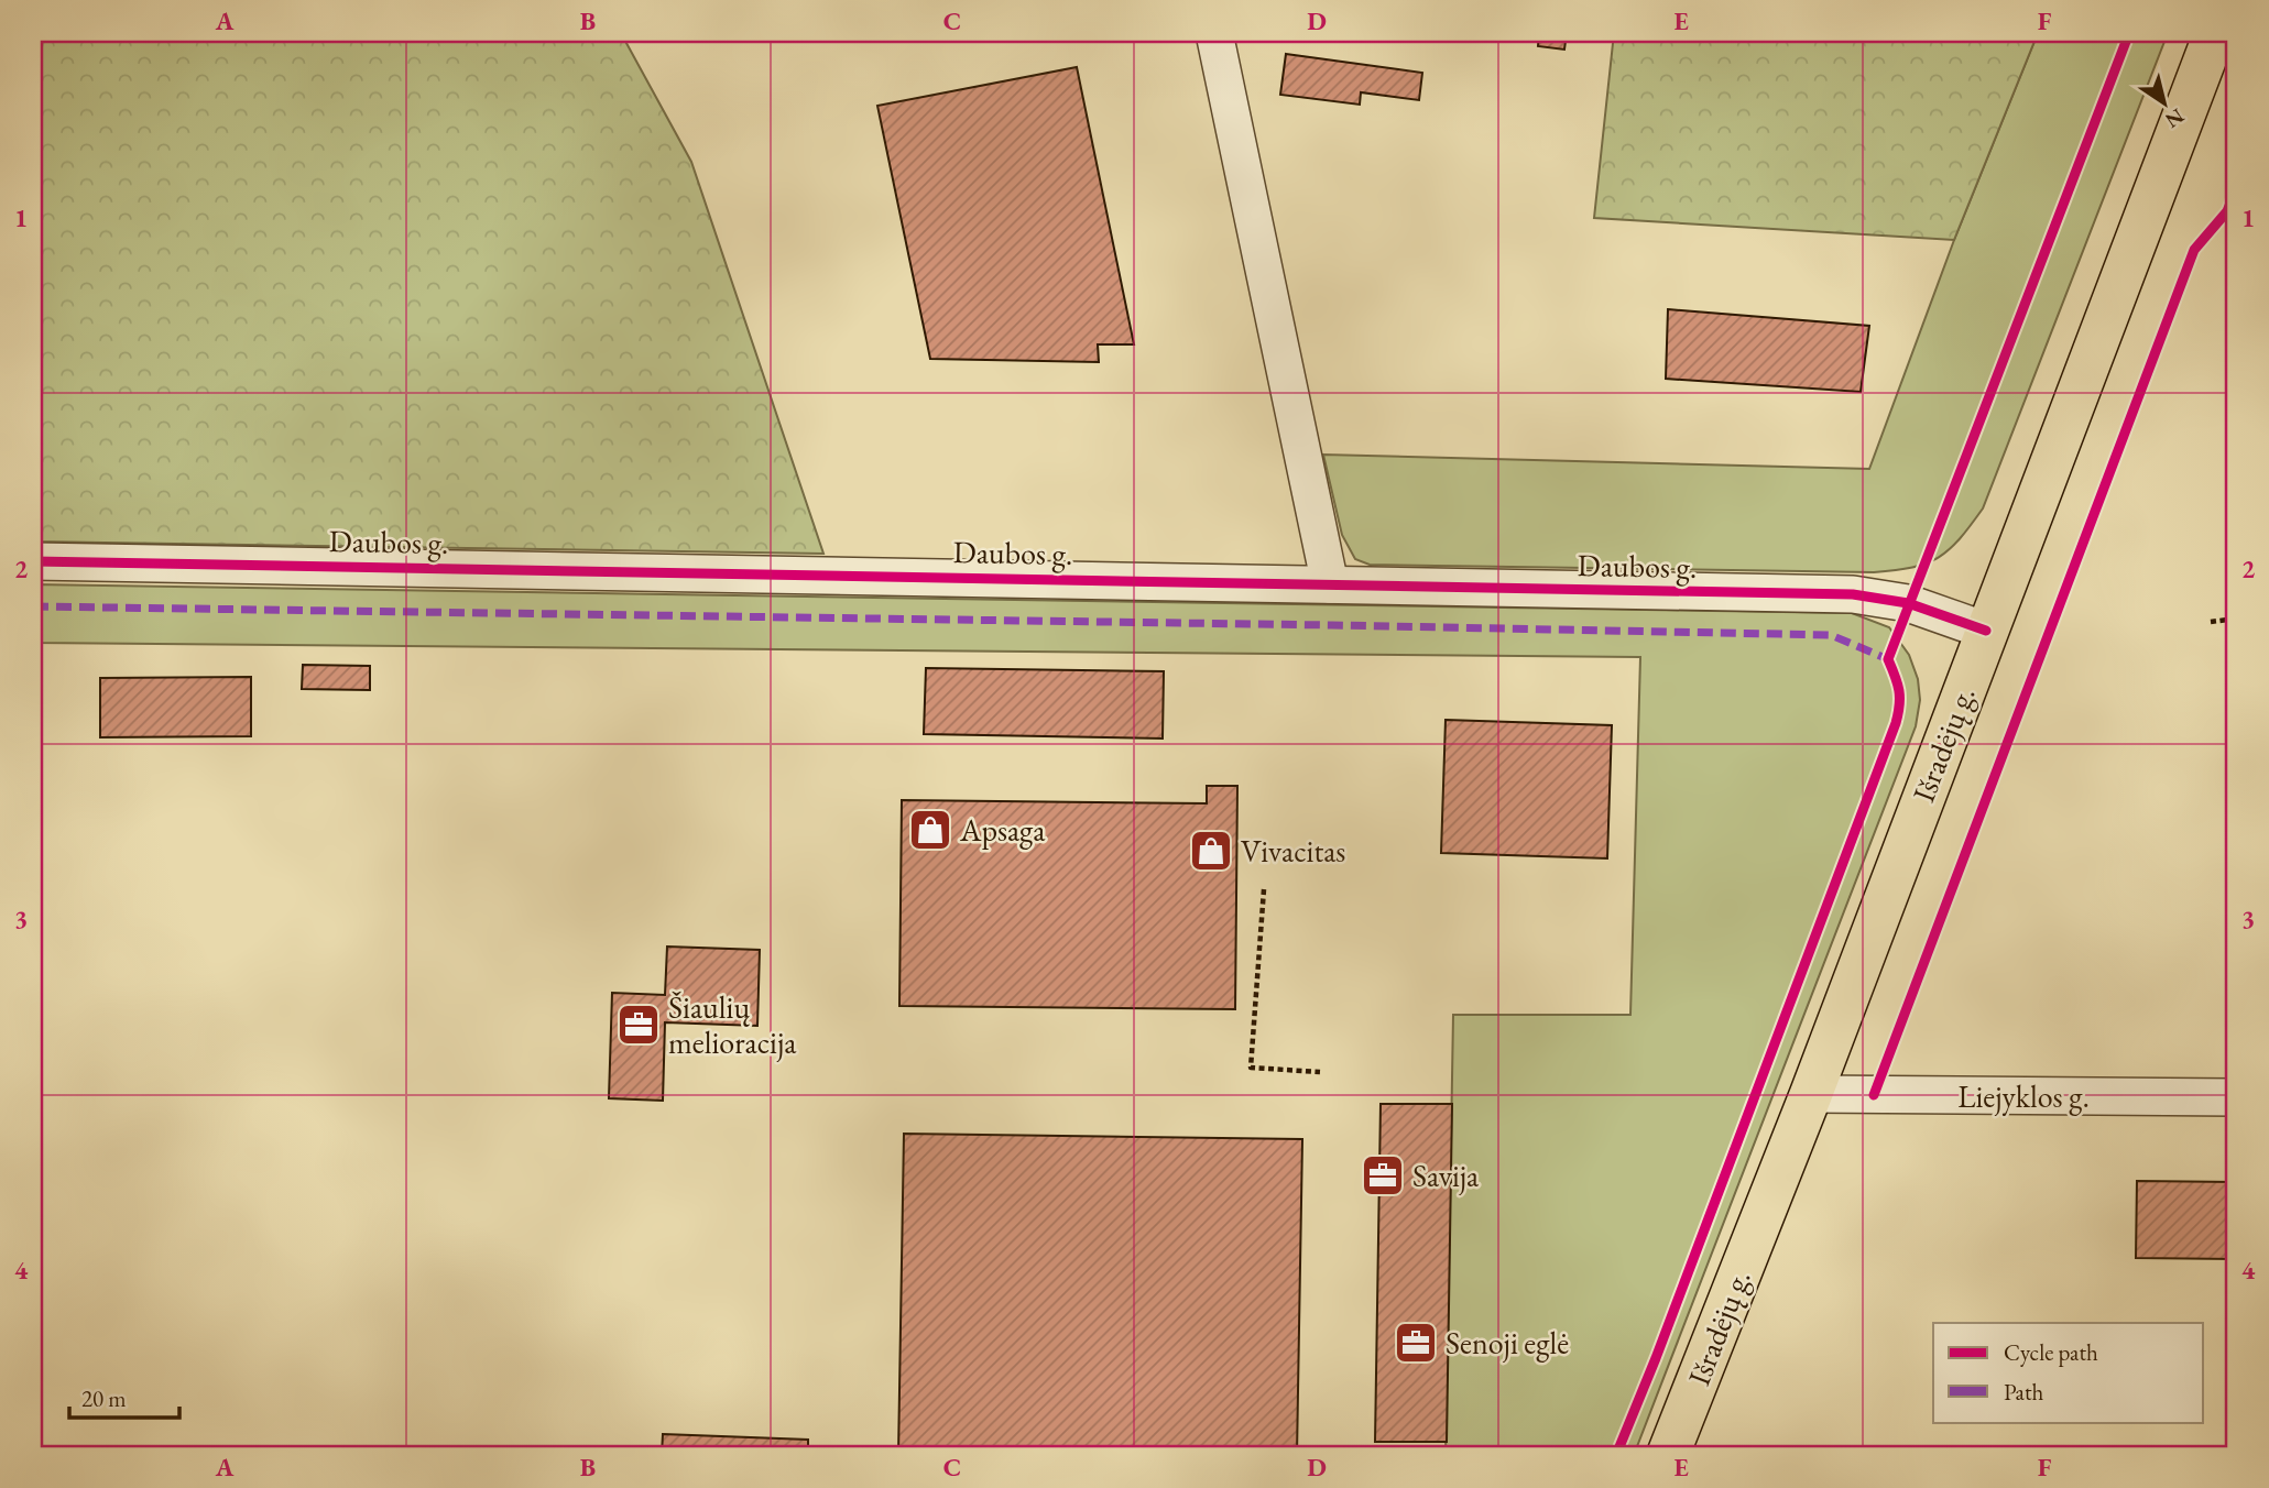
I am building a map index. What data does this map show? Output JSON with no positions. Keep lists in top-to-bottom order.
{
  "streets": {
    "main road": ["Išradėjų g."],
    "street": ["Daubos g.", "Liejyklos g."]
  },
  "crossings": [
    ["Daubos g.", "Išradėjų g."],
    ["Išradėjų g.", "Liejyklos g."]
  ],
  "places": {
    "shop": ["Apsaga", "Vivacitas"],
    "office": ["Šiaulių melioracija", "Savija", "Senoji eglė"]
  },
  "legend": ["Cycle path", "Path"],
  "scale_bar": "20 m",
  "north": "bottom right",
  "grid": {
    "columns": [
      "A",
      "B",
      "C",
      "D",
      "E",
      "F"
    ],
    "rows": [
      "1",
      "2",
      "3",
      "4"
    ]
  }
}
